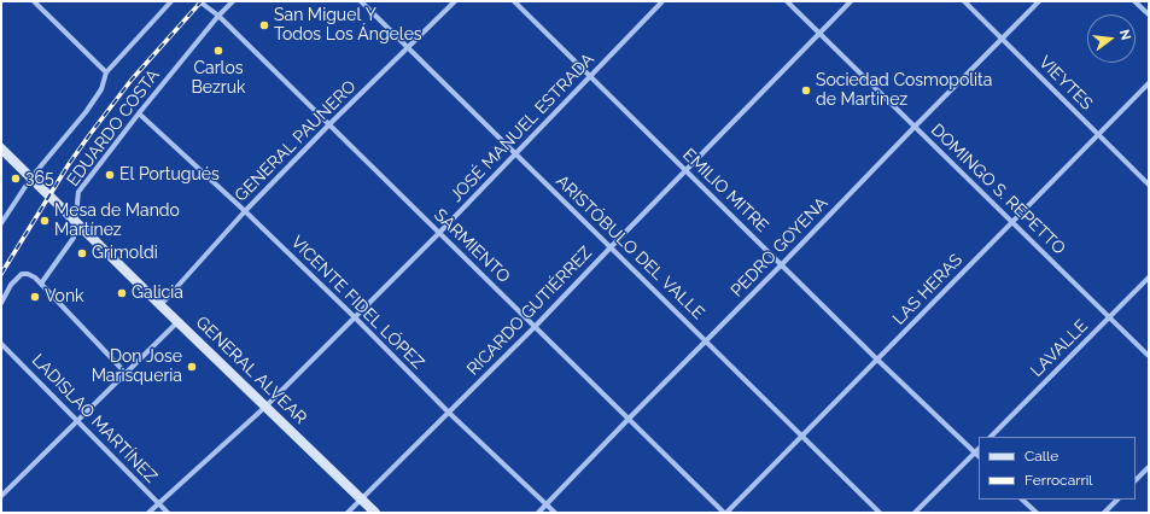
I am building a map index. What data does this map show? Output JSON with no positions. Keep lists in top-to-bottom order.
{
  "streets": {
    "street": [
      "VIEYTES",
      "EDUARDO COSTA",
      "JOSÉ MANUEL ESTRADA",
      "GENERAL PAUNERO",
      "DOMINGO S. REPETTO",
      "EMILIO MITRE",
      "SARMIENTO",
      "ARISTÓBULO DEL VALLE",
      "PEDRO GOYENA",
      "LAS HERAS",
      "VICENTE FIDEL LÓPEZ",
      "RICARDO GUTIÉRREZ",
      "LAVALLE",
      "GENERAL ALVEAR",
      "LADISLAO MARTÍNEZ"
    ]
  },
  "crossings": [
    ["VIEYTES", "PEDRO GOYENA"],
    ["VIEYTES", "LAS HERAS"],
    ["EDUARDO COSTA", "SARMIENTO"],
    ["EDUARDO COSTA", "VICENTE FIDEL LÓPEZ"],
    ["EDUARDO COSTA", "GENERAL ALVEAR"],
    ["JOSÉ MANUEL ESTRADA", "EMILIO MITRE"],
    ["JOSÉ MANUEL ESTRADA", "SARMIENTO"],
    ["JOSÉ MANUEL ESTRADA", "ARISTÓBULO DEL VALLE"],
    ["JOSÉ MANUEL ESTRADA", "VICENTE FIDEL LÓPEZ"],
    ["JOSÉ MANUEL ESTRADA", "GENERAL ALVEAR"],
    ["JOSÉ MANUEL ESTRADA", "LADISLAO MARTÍNEZ"],
    ["GENERAL PAUNERO", "SARMIENTO"],
    ["GENERAL PAUNERO", "ARISTÓBULO DEL VALLE"],
    ["GENERAL PAUNERO", "VICENTE FIDEL LÓPEZ"],
    ["GENERAL PAUNERO", "GENERAL ALVEAR"],
    ["DOMINGO S. REPETTO", "PEDRO GOYENA"],
    ["DOMINGO S. REPETTO", "LAS HERAS"],
    ["DOMINGO S. REPETTO", "RICARDO GUTIÉRREZ"],
    ["DOMINGO S. REPETTO", "LAVALLE"],
    ["EMILIO MITRE", "PEDRO GOYENA"],
    ["EMILIO MITRE", "LAS HERAS"],
    ["EMILIO MITRE", "RICARDO GUTIÉRREZ"],
    ["SARMIENTO", "PEDRO GOYENA"],
    ["SARMIENTO", "LAS HERAS"],
    ["SARMIENTO", "RICARDO GUTIÉRREZ"],
    ["ARISTÓBULO DEL VALLE", "PEDRO GOYENA"],
    ["ARISTÓBULO DEL VALLE", "LAS HERAS"],
    ["ARISTÓBULO DEL VALLE", "RICARDO GUTIÉRREZ"],
    ["PEDRO GOYENA", "VICENTE FIDEL LÓPEZ"],
    ["VICENTE FIDEL LÓPEZ", "RICARDO GUTIÉRREZ"],
    ["RICARDO GUTIÉRREZ", "GENERAL ALVEAR"]
  ],
  "places": [
    "San Miguel Y Todos Los Ángeles",
    "Carlos Bezruk",
    "Sociedad Cosmopolita de Martinez",
    "El Portugués",
    "365",
    "Mesa de Mando Martínez",
    "Grimoldi",
    "Galicia",
    "Vonk",
    "Don Jose Marisqueria"
  ],
  "legend": ["Calle", "Ferrocarril"],
  "north": "right"
}
